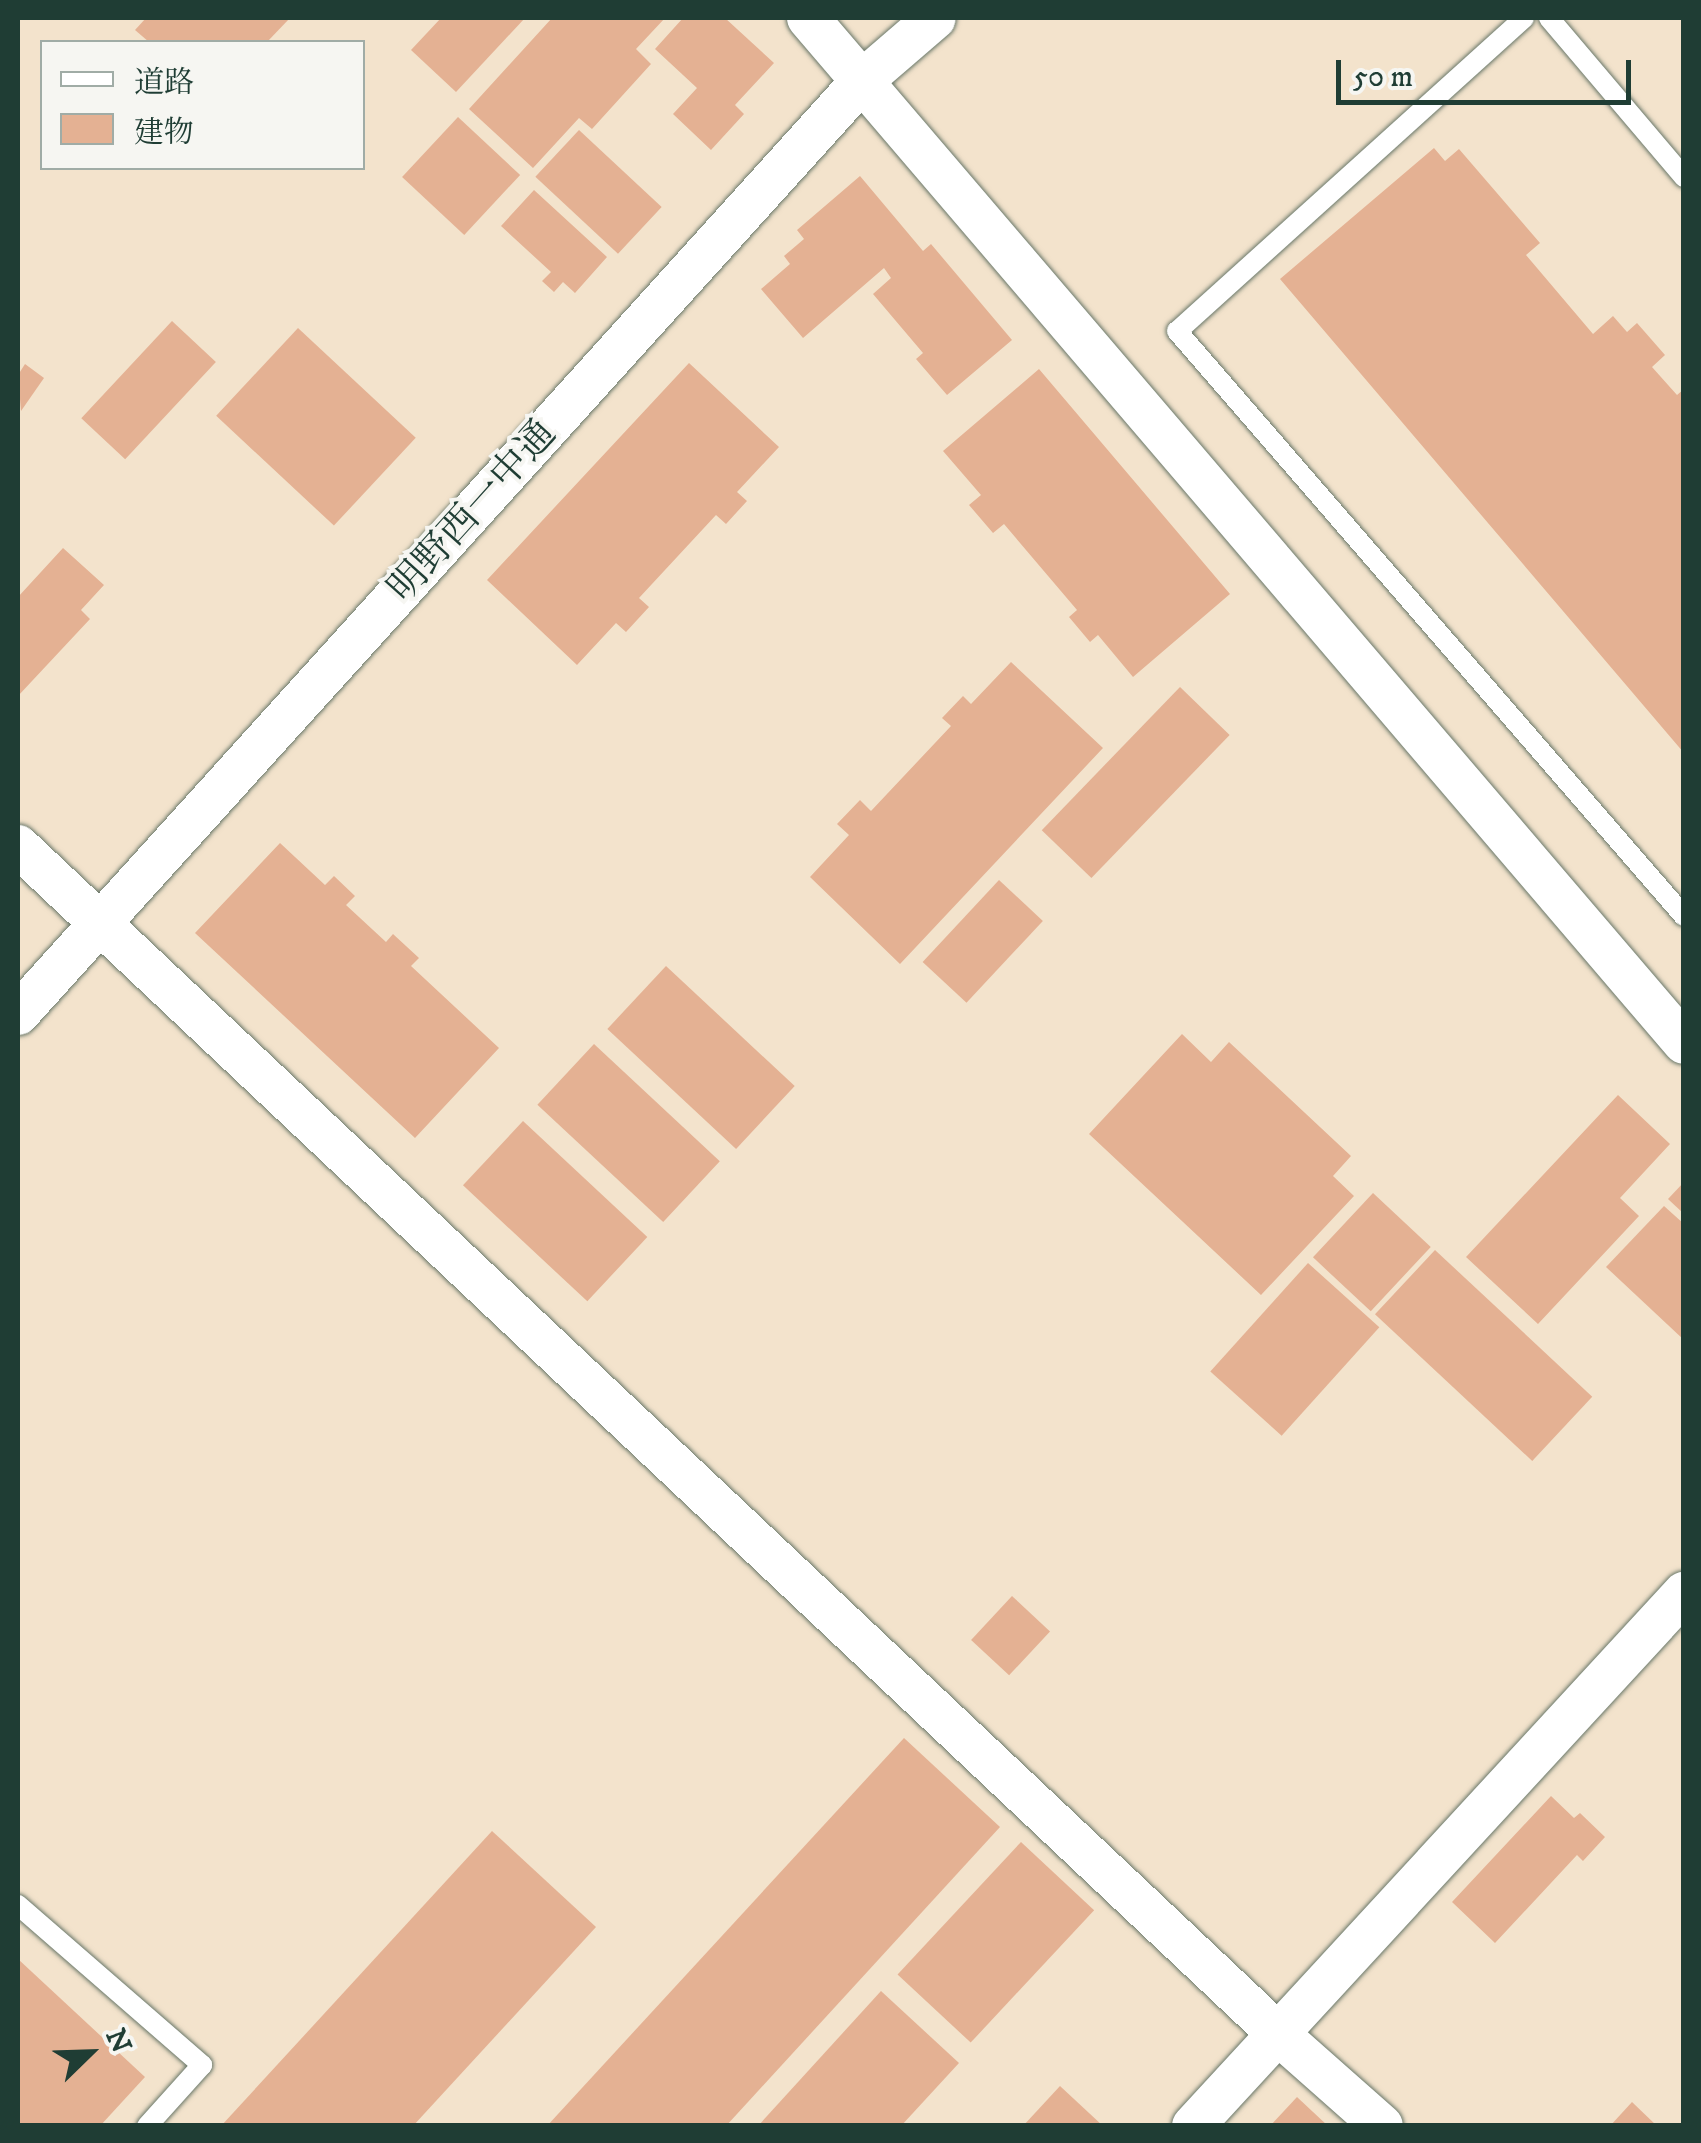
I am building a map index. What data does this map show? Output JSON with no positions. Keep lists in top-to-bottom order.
{
  "streets": {
    "street": ["明野西一中通"]
  },
  "legend": ["道路", "建物"],
  "scale_bar": "50 m",
  "north": "top right"
}
